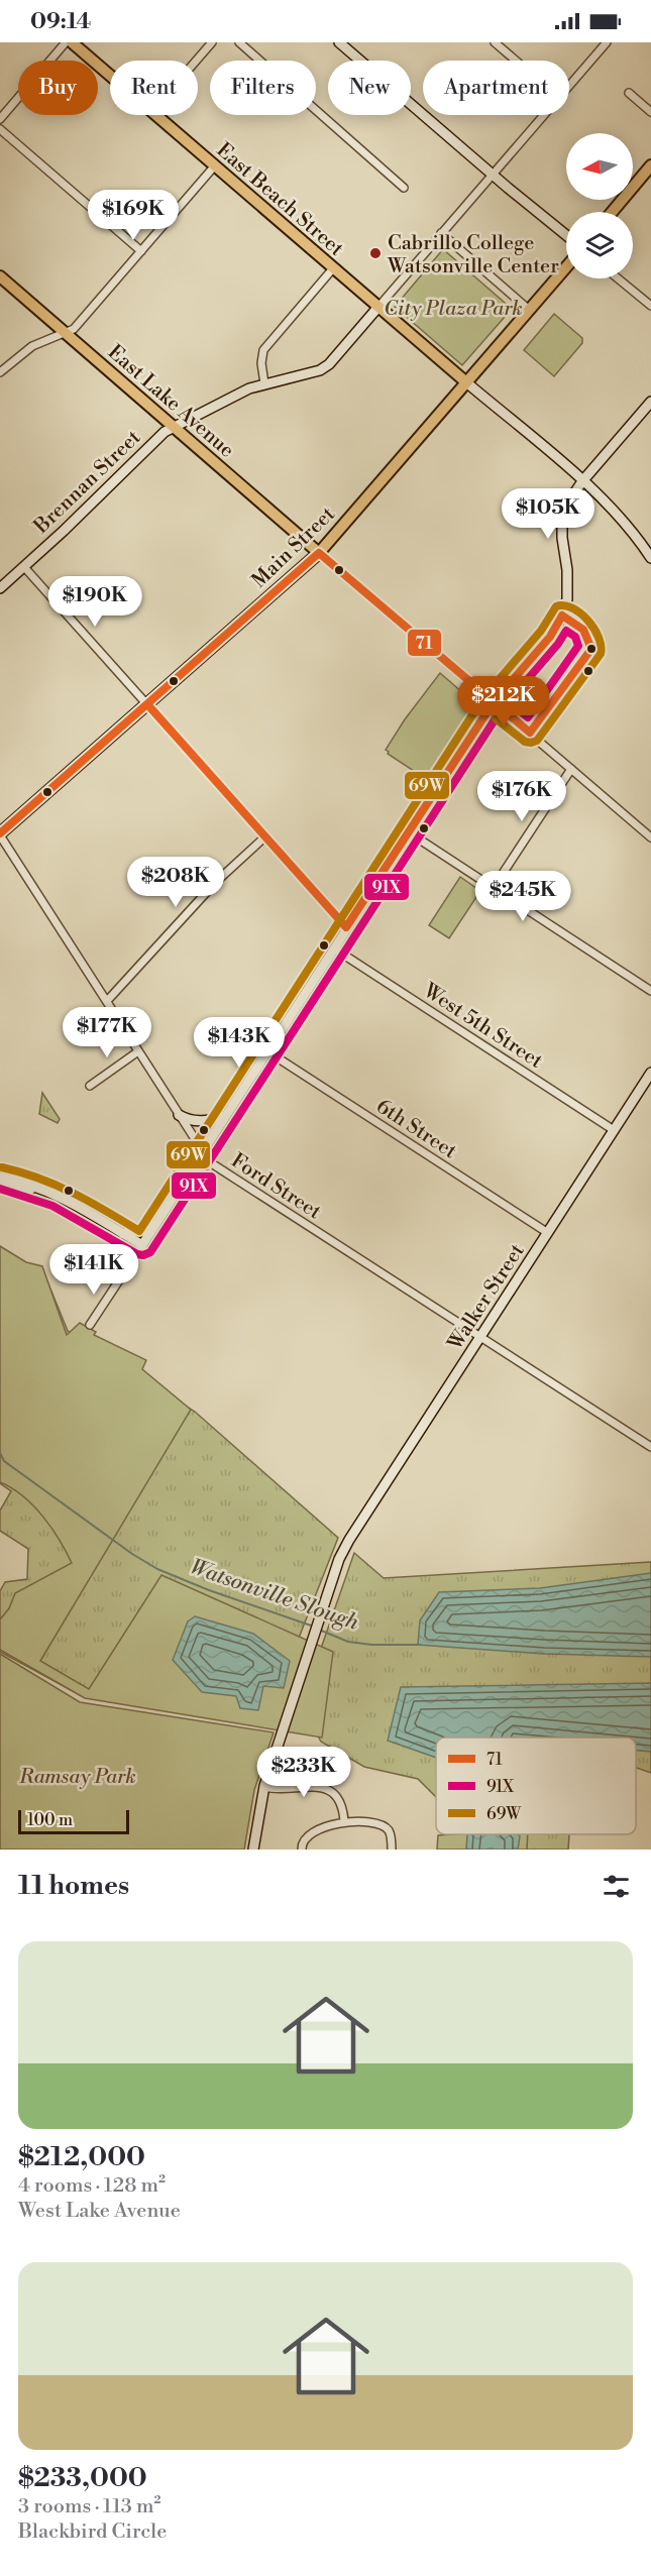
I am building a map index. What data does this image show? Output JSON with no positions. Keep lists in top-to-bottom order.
{
  "streets": {
    "main road": ["East Beach Street", "East Lake Avenue", "Main Street"],
    "street": [
      "Brennan Street",
      "West 5th Street",
      "6th Street",
      "Ford Street",
      "Walker Street"
    ]
  },
  "crossings": [
    ["East Beach Street", "Brennan Street"],
    ["East Beach Street", "Main Street"],
    ["East Lake Avenue", "Brennan Street"],
    ["East Lake Avenue", "Main Street"],
    ["Main Street", "Ford Street"],
    ["West 5th Street", "Walker Street"],
    ["6th Street", "Walker Street"],
    ["Ford Street", "Walker Street"]
  ],
  "water": ["Watsonville Slough"],
  "parks": ["City Plaza Park", "Ramsay Park"],
  "places": ["Cabrillo College Watsonville Center"],
  "lines": ["transit line 71", "transit line 69W", "transit line 91X"],
  "legend": ["71", "91X", "69W"],
  "scale_bar": "100 m",
  "north": "left",
  "page": {
    "status": "09:14",
    "chip": [
      "Buy",
      "Rent",
      "Filters",
      "New",
      "Apartment"
    ],
    "price": [
      "$169K",
      "$105K",
      "$190K",
      "$212K",
      "$176K",
      "$208K",
      "$245K",
      "$177K",
      "$143K",
      "$141K",
      "$233K"
    ],
    "scale": "100 m",
    "heading": "11 homes",
    "list": [
      {
        "name": "$212,000",
        "note": "4 rooms · 128 m² · West Lake Avenue"
      },
      {
        "name": "$233,000",
        "note": "3 rooms · 113 m² · Blackbird Circle"
      }
    ]
  }
}
